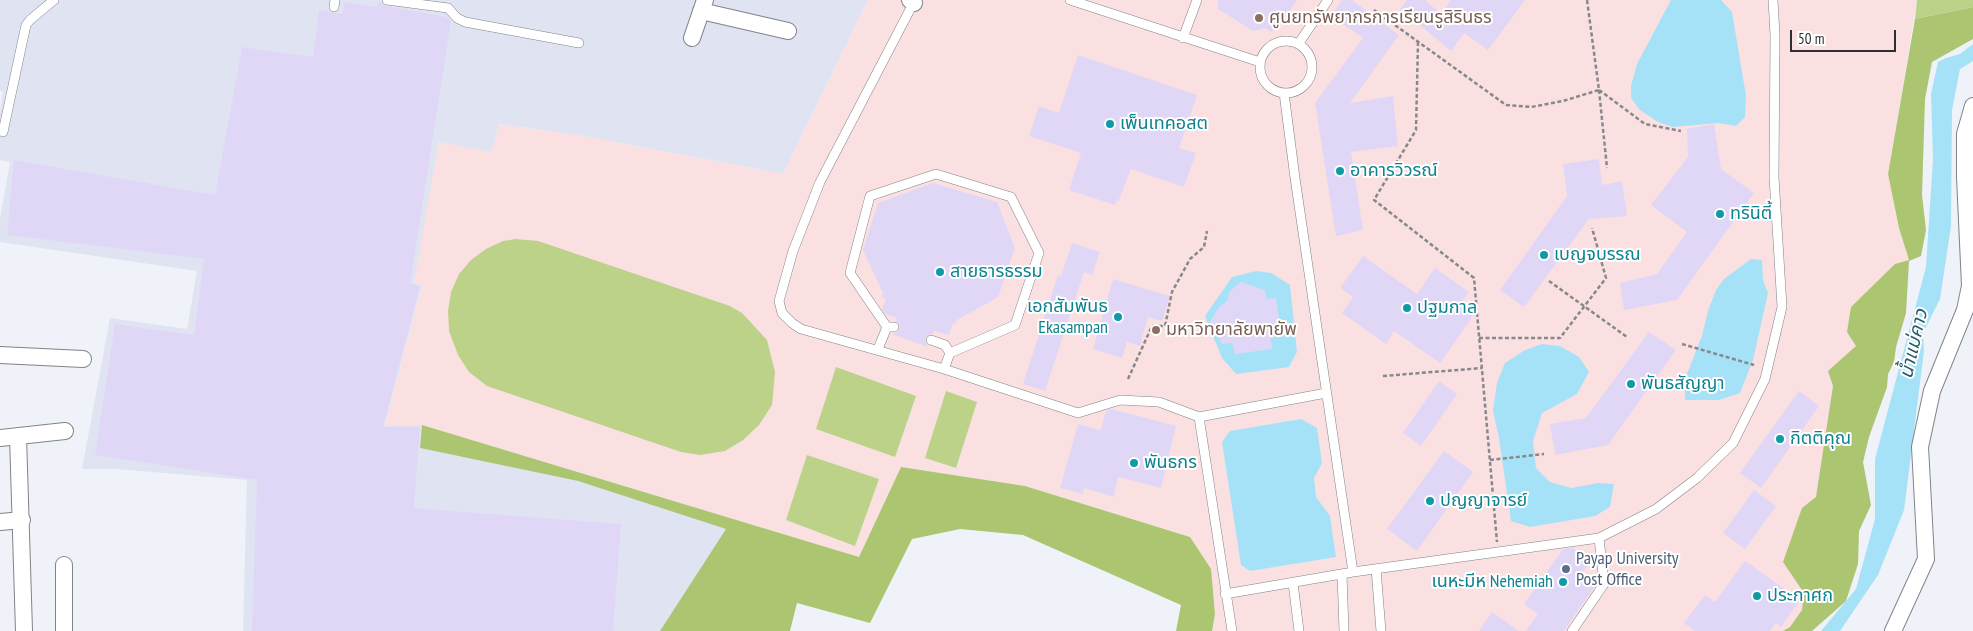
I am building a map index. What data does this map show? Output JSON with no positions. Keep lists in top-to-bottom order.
{
  "water": ["น้ำแม่คาว"],
  "places": [
    "ศูนยทรัพยากรการเรียนรูสิรินธร",
    "เพ็นเทคอสต",
    "อาคารวิวรณ์",
    "ทรินิตี้",
    "เบญจบรรณ",
    "สายธารธรรม",
    "ปฐมกาล",
    "เอกสัมพันธ Ekasampan",
    "มหาวิทยาลัยพายัพ",
    "พันธสัญญา",
    "กิตติคุณ",
    "พันธกร",
    "ปญญาจารย์",
    "Payap University Post Office",
    "เนหะมีห Nehemiah",
    "ประกาศก"
  ],
  "scale_bar": "50 m"
}
